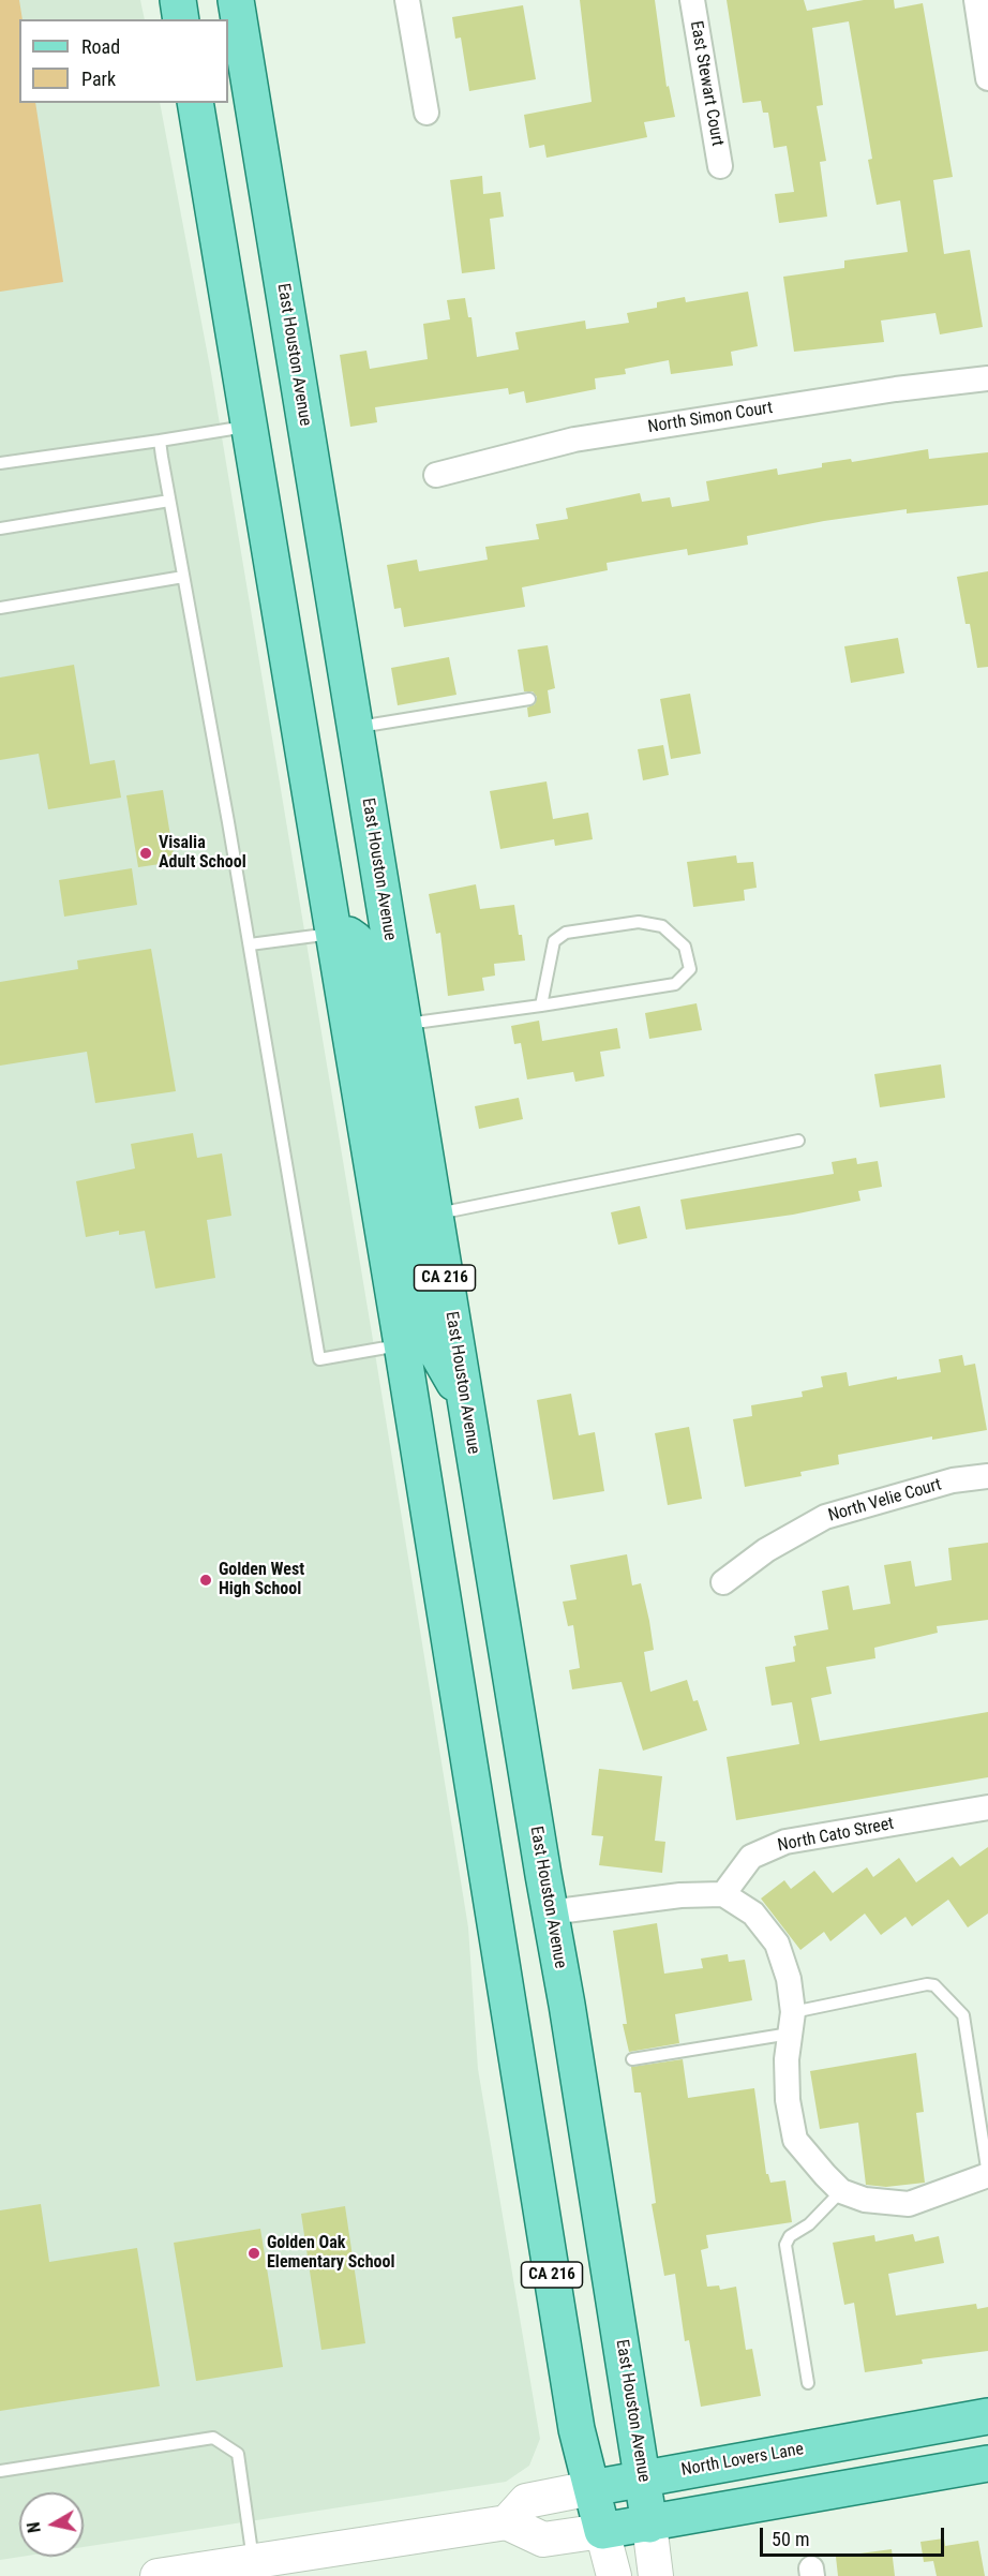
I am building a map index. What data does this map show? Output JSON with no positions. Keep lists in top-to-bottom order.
{
  "streets": {
    "main road": ["East Houston Avenue", "CA 216", "North Lovers Lane"],
    "street": [
      "East Stewart Court",
      "North Simon Court",
      "North Velie Court",
      "North Cato Street"
    ]
  },
  "crossings": [
    ["East Houston Avenue", "North Lovers Lane"],
    ["CA 216", "North Lovers Lane"]
  ],
  "places": ["Visalia Adult School", "Golden West High School", "Golden Oak Elementary School"],
  "legend": ["Road", "Park"],
  "scale_bar": "50 m",
  "north": "left"
}
